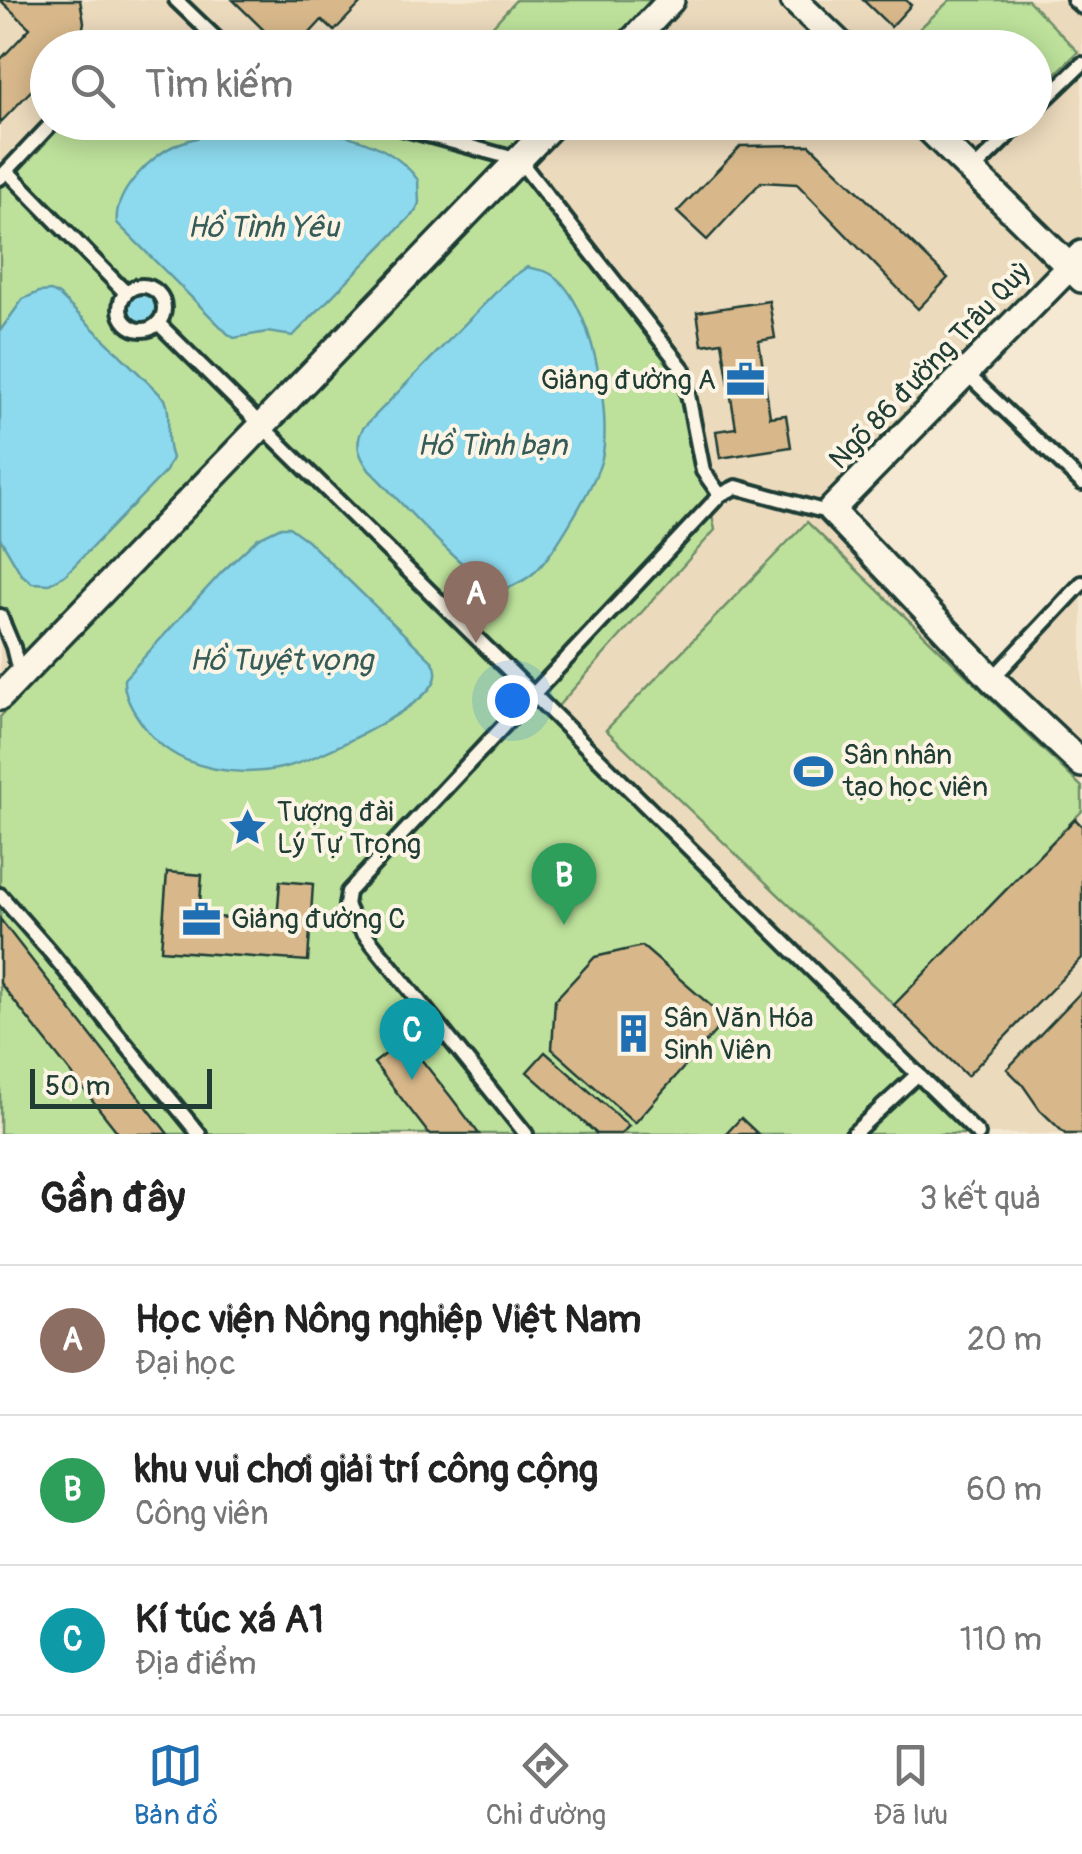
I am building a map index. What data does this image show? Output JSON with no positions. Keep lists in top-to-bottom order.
{
  "streets": {
    "street": ["Ngõ 86 đường Trâu Quỳ"]
  },
  "water": ["Hồ Tình Yêu", "Hồ Tình bạn", "Hồ Tuyệt vọng"],
  "places": {
    "office": ["Giảng đường A", "Giảng đường C"],
    "sports": ["Sân nhân tạo học viên"],
    "place": ["Tượng đài Lý Tự Trọng"],
    "building": ["Sân Văn Hóa Sinh Viên"]
  },
  "scale_bar": "50 m",
  "page": {
    "search": "Tìm kiếm",
    "pins": ["A", "B", "C"],
    "scale": "50 m",
    "heading": ["Gần đây", "3 kết quả"],
    "list": [
      {
        "mark": "A",
        "name": "Học viện Nông nghiệp Việt Nam",
        "note": "Đại học",
        "value": "20 m"
      },
      {
        "mark": "B",
        "name": "khu vui chơi giải trí công cộng",
        "note": "Công viên",
        "value": "60 m"
      },
      {
        "mark": "C",
        "name": "Kí túc xá A1",
        "note": "Địa điểm",
        "value": "110 m"
      }
    ],
    "nav": ["Bản đồ", "Chỉ đường", "Đã lưu"]
  }
}
